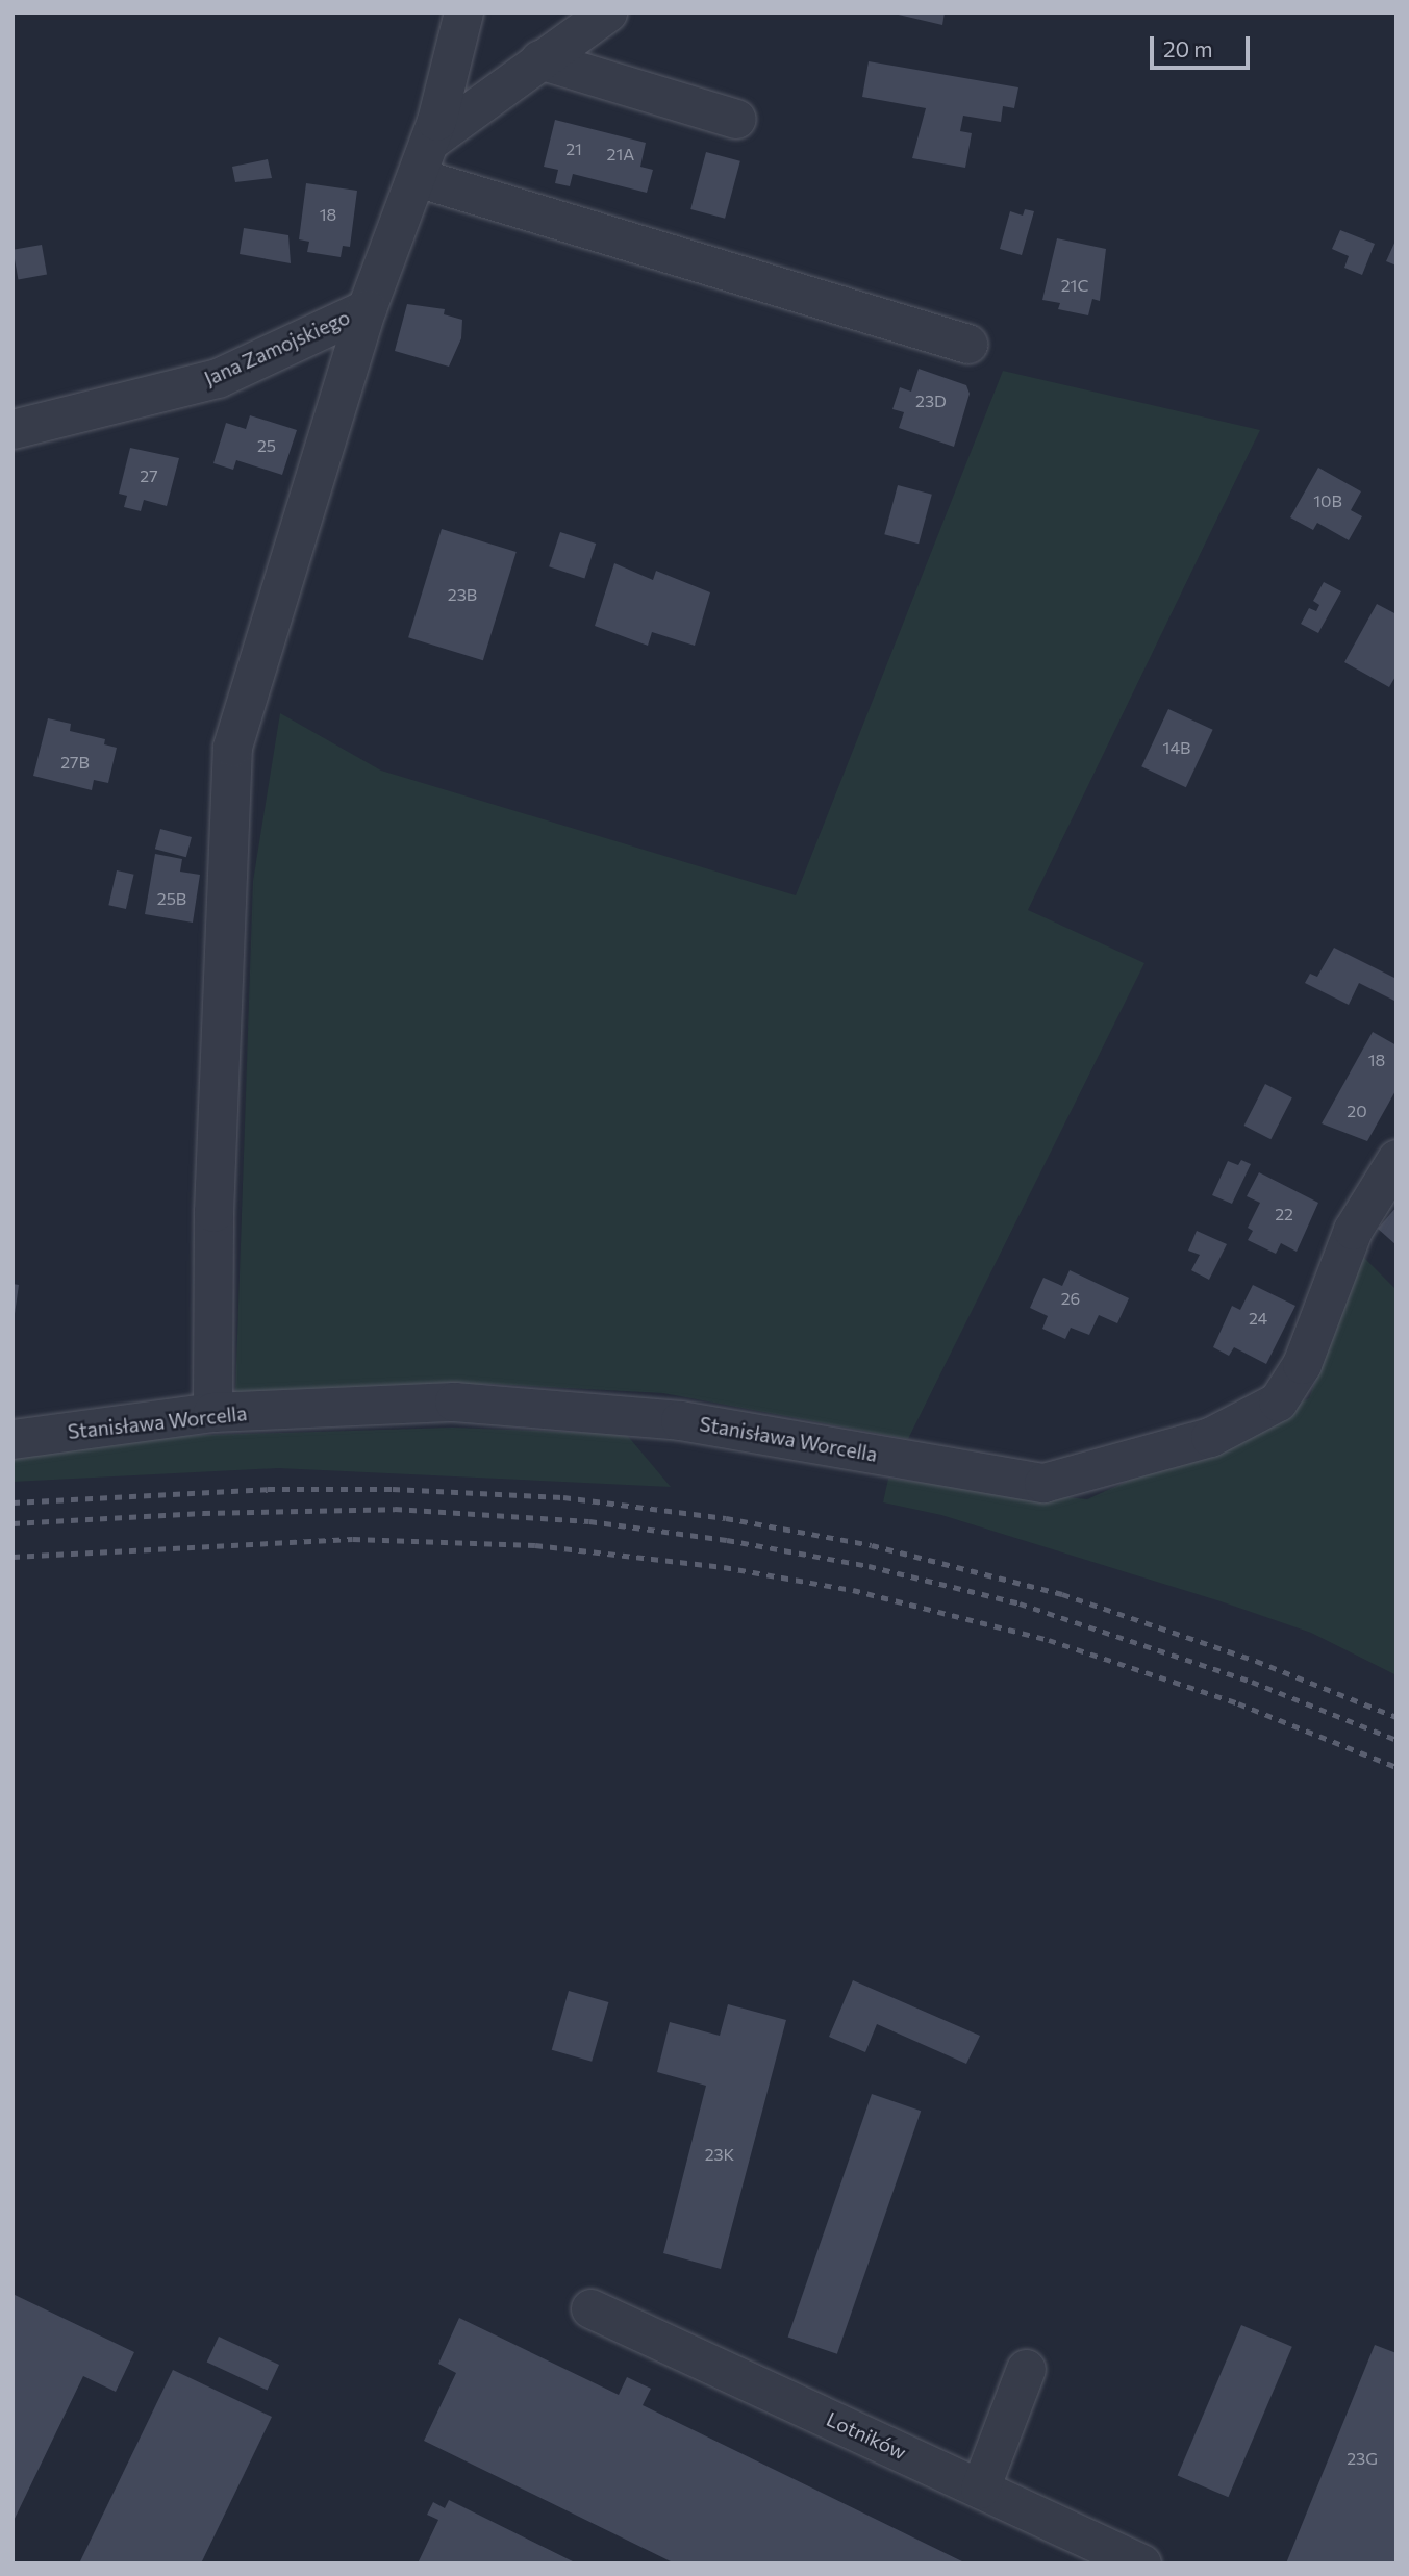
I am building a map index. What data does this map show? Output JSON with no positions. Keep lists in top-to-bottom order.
{
  "streets": {
    "street": ["Jana Zamojskiego", "Stanisława Worcella", "Lotników"]
  },
  "house_numbers": [
    "21",
    "21A",
    "18",
    "21C",
    "23D",
    "25",
    "27",
    "10B",
    "23B",
    "14B",
    "27B",
    "25B",
    "18",
    "20",
    "22",
    "26",
    "24",
    "23K",
    "23G"
  ],
  "scale_bar": "20 m"
}
